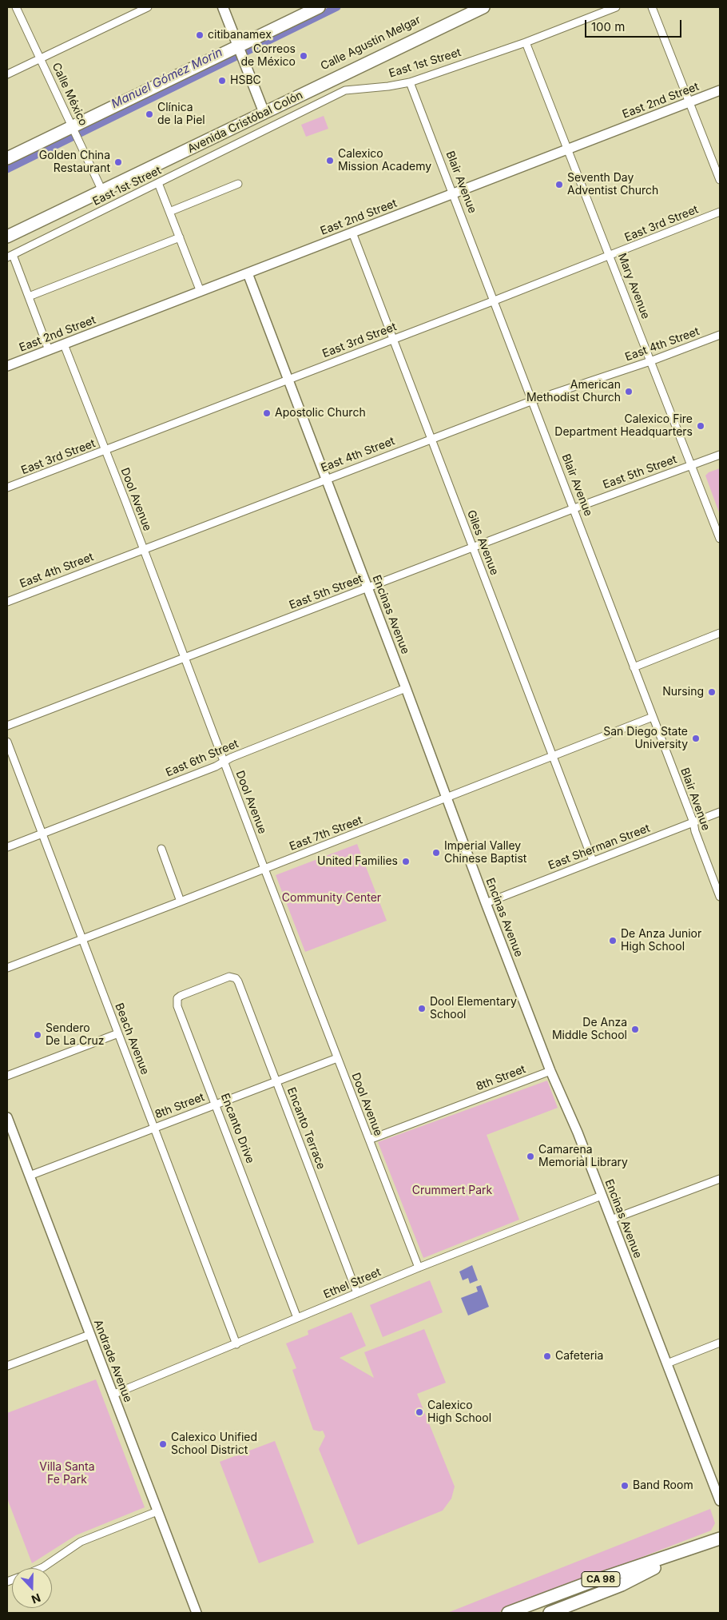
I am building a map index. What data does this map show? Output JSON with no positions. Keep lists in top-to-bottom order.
{
  "streets": {
    "main road": ["Calle Agustín Melgar", "Avenida Cristóbal Colón", "CA 98"],
    "street": [
      "East 1st Street",
      "Calle México",
      "East 2nd Street",
      "Blair Avenue",
      "East 3rd Street",
      "Mary Avenue",
      "East 4th Street",
      "East 5th Street",
      "Dool Avenue",
      "Giles Avenue",
      "Encinas Avenue",
      "East 6th Street",
      "East 7th Street",
      "East Sherman Street",
      "Beach Avenue",
      "8th Street",
      "Encanto Drive",
      "Encanto Terrace",
      "Ethel Street",
      "Andrade Avenue"
    ]
  },
  "crossings": [
    ["Calle Agustín Melgar", "Avenida Cristóbal Colón"],
    ["East 1st Street", "Blair Avenue"],
    ["East 1st Street", "Mary Avenue"],
    ["Calle México", "Avenida Cristóbal Colón"],
    ["East 2nd Street", "Blair Avenue"],
    ["East 2nd Street", "Mary Avenue"],
    ["East 2nd Street", "Dool Avenue"],
    ["East 2nd Street", "Giles Avenue"],
    ["East 2nd Street", "Encinas Avenue"],
    ["Blair Avenue", "East 3rd Street"],
    ["Blair Avenue", "East 4th Street"],
    ["Blair Avenue", "East 5th Street"],
    ["Blair Avenue", "East 7th Street"],
    ["Blair Avenue", "East Sherman Street"],
    ["East 3rd Street", "Mary Avenue"],
    ["East 3rd Street", "Dool Avenue"],
    ["East 3rd Street", "Giles Avenue"],
    ["East 3rd Street", "Encinas Avenue"],
    ["Mary Avenue", "East 4th Street"],
    ["Mary Avenue", "East 5th Street"],
    ["East 4th Street", "Dool Avenue"],
    ["East 4th Street", "Giles Avenue"],
    ["East 4th Street", "Encinas Avenue"],
    ["East 5th Street", "Dool Avenue"],
    ["East 5th Street", "Giles Avenue"],
    ["East 5th Street", "Encinas Avenue"],
    ["Dool Avenue", "East 6th Street"],
    ["Dool Avenue", "East 7th Street"],
    ["Dool Avenue", "8th Street"],
    ["Dool Avenue", "Ethel Street"],
    ["Giles Avenue", "East 7th Street"],
    ["Giles Avenue", "East Sherman Street"],
    ["Encinas Avenue", "East 6th Street"],
    ["Encinas Avenue", "East 7th Street"],
    ["Encinas Avenue", "East Sherman Street"],
    ["Encinas Avenue", "8th Street"],
    ["Encinas Avenue", "Ethel Street"],
    ["East 6th Street", "Beach Avenue"],
    ["East 7th Street", "Beach Avenue"],
    ["Beach Avenue", "8th Street"],
    ["Beach Avenue", "Ethel Street"],
    ["8th Street", "Encanto Drive"],
    ["8th Street", "Encanto Terrace"],
    ["8th Street", "Andrade Avenue"],
    ["Encanto Drive", "Encanto Terrace"],
    ["Encanto Drive", "Ethel Street"],
    ["Encanto Terrace", "Ethel Street"],
    ["Ethel Street", "Andrade Avenue"]
  ],
  "water": ["Manuel Gómez Morin"],
  "parks": ["Community Center", "Crummert Park", "Villa Santa Fe Park"],
  "places": [
    "citibanamex",
    "Correos de México",
    "HSBC",
    "Clínica de la Piel",
    "Calexico Mission Academy",
    "Golden China Restaurant",
    "Seventh Day Adventist Church",
    "American Methodist Church",
    "Apostolic Church",
    "Calexico Fire Department Headquarters",
    "Nursing",
    "San Diego State University",
    "Imperial Valley Chinese Baptist",
    "United Families",
    "De Anza Junior High School",
    "Dool Elementary School",
    "De Anza Middle School",
    "Sendero De La Cruz",
    "Camarena Memorial Library",
    "Cafeteria",
    "Calexico High School",
    "Calexico Unified School District",
    "Band Room"
  ],
  "scale_bar": "100 m",
  "north": "bottom"
}
